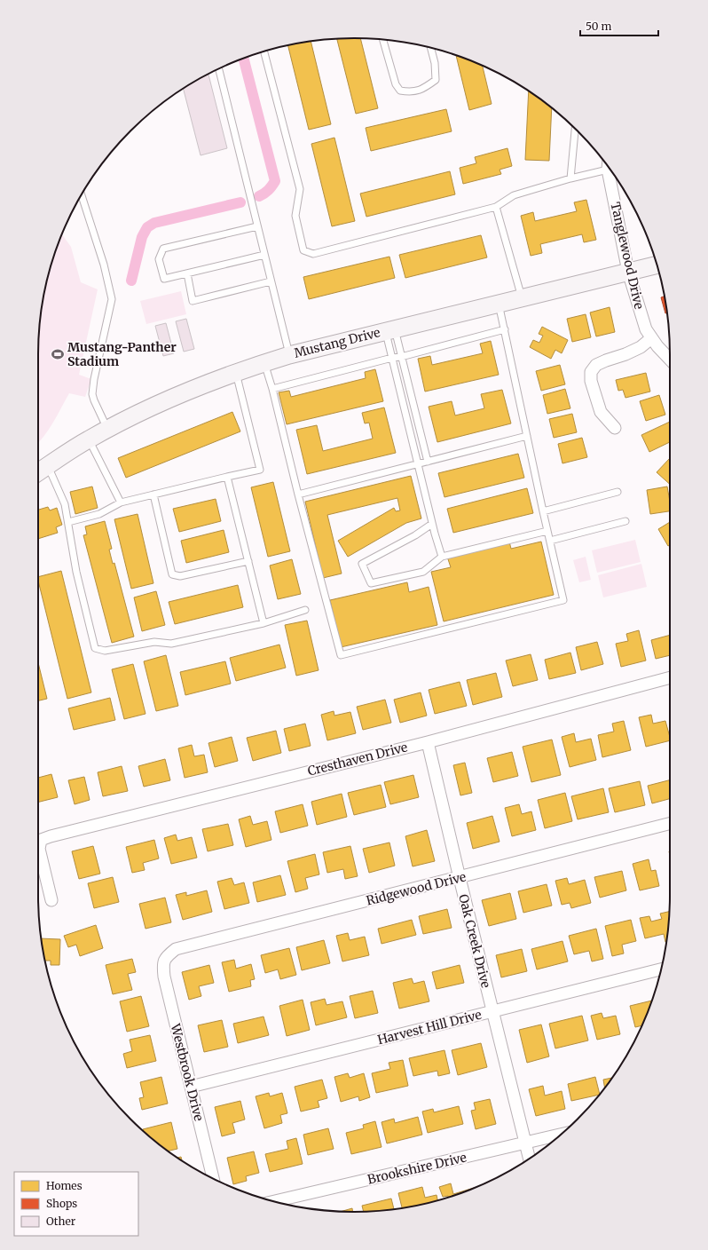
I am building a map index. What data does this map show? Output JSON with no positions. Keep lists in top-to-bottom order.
{
  "streets": {
    "main road": ["Mustang Drive"],
    "street": [
      "Tanglewood Drive",
      "Cresthaven Drive",
      "Ridgewood Drive",
      "Oak Creek Drive",
      "Harvest Hill Drive",
      "Westbrook Drive",
      "Brookshire Drive"
    ]
  },
  "crossings": [
    ["Tanglewood Drive", "Mustang Drive"],
    ["Cresthaven Drive", "Oak Creek Drive"],
    ["Ridgewood Drive", "Oak Creek Drive"],
    ["Ridgewood Drive", "Westbrook Drive"],
    ["Oak Creek Drive", "Harvest Hill Drive"],
    ["Oak Creek Drive", "Brookshire Drive"],
    ["Harvest Hill Drive", "Westbrook Drive"]
  ],
  "places": {
    "sports": ["Mustang-Panther Stadium"]
  },
  "legend": ["Homes", "Shops", "Other"],
  "scale_bar": "50 m"
}
